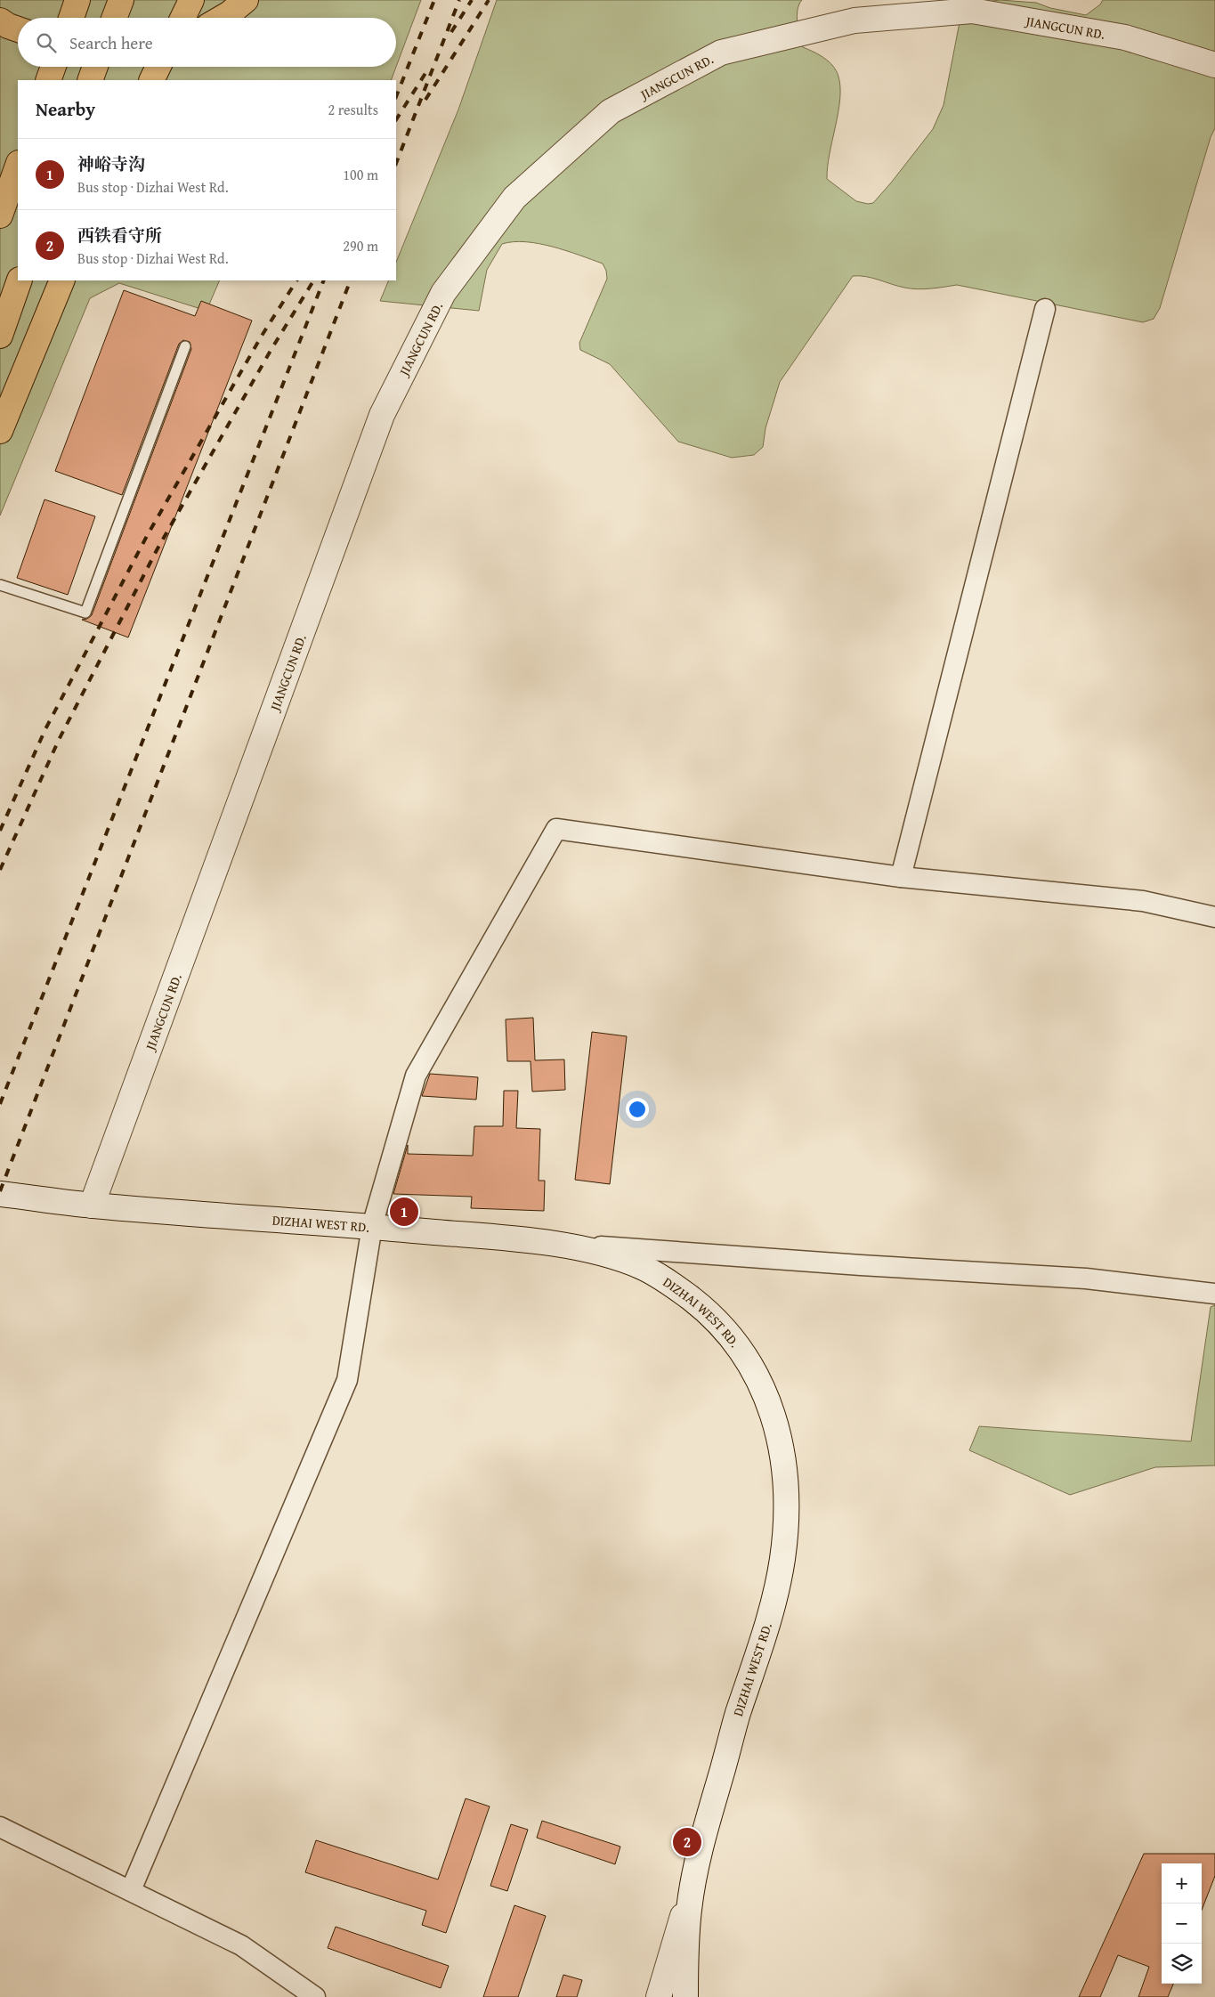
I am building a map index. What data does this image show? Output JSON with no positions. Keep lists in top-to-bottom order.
{
  "streets": {
    "street": ["JIANGCUN RD.", "DIZHAI WEST RD."]
  },
  "crossings": [
    ["JIANGCUN RD.", "DIZHAI WEST RD."]
  ],
  "page": {
    "search": "Search here",
    "heading": ["Nearby", "2 results"],
    "list": [
      {
        "mark": "1",
        "name": "神峪寺沟",
        "note": "Bus stop · Dizhai West Rd.",
        "value": "100 m"
      },
      {
        "mark": "2",
        "name": "西铁看守所",
        "note": "Bus stop · Dizhai West Rd.",
        "value": "290 m"
      }
    ],
    "pins": ["1", "2"],
    "map_buttons": ["+", "−"]
  }
}
